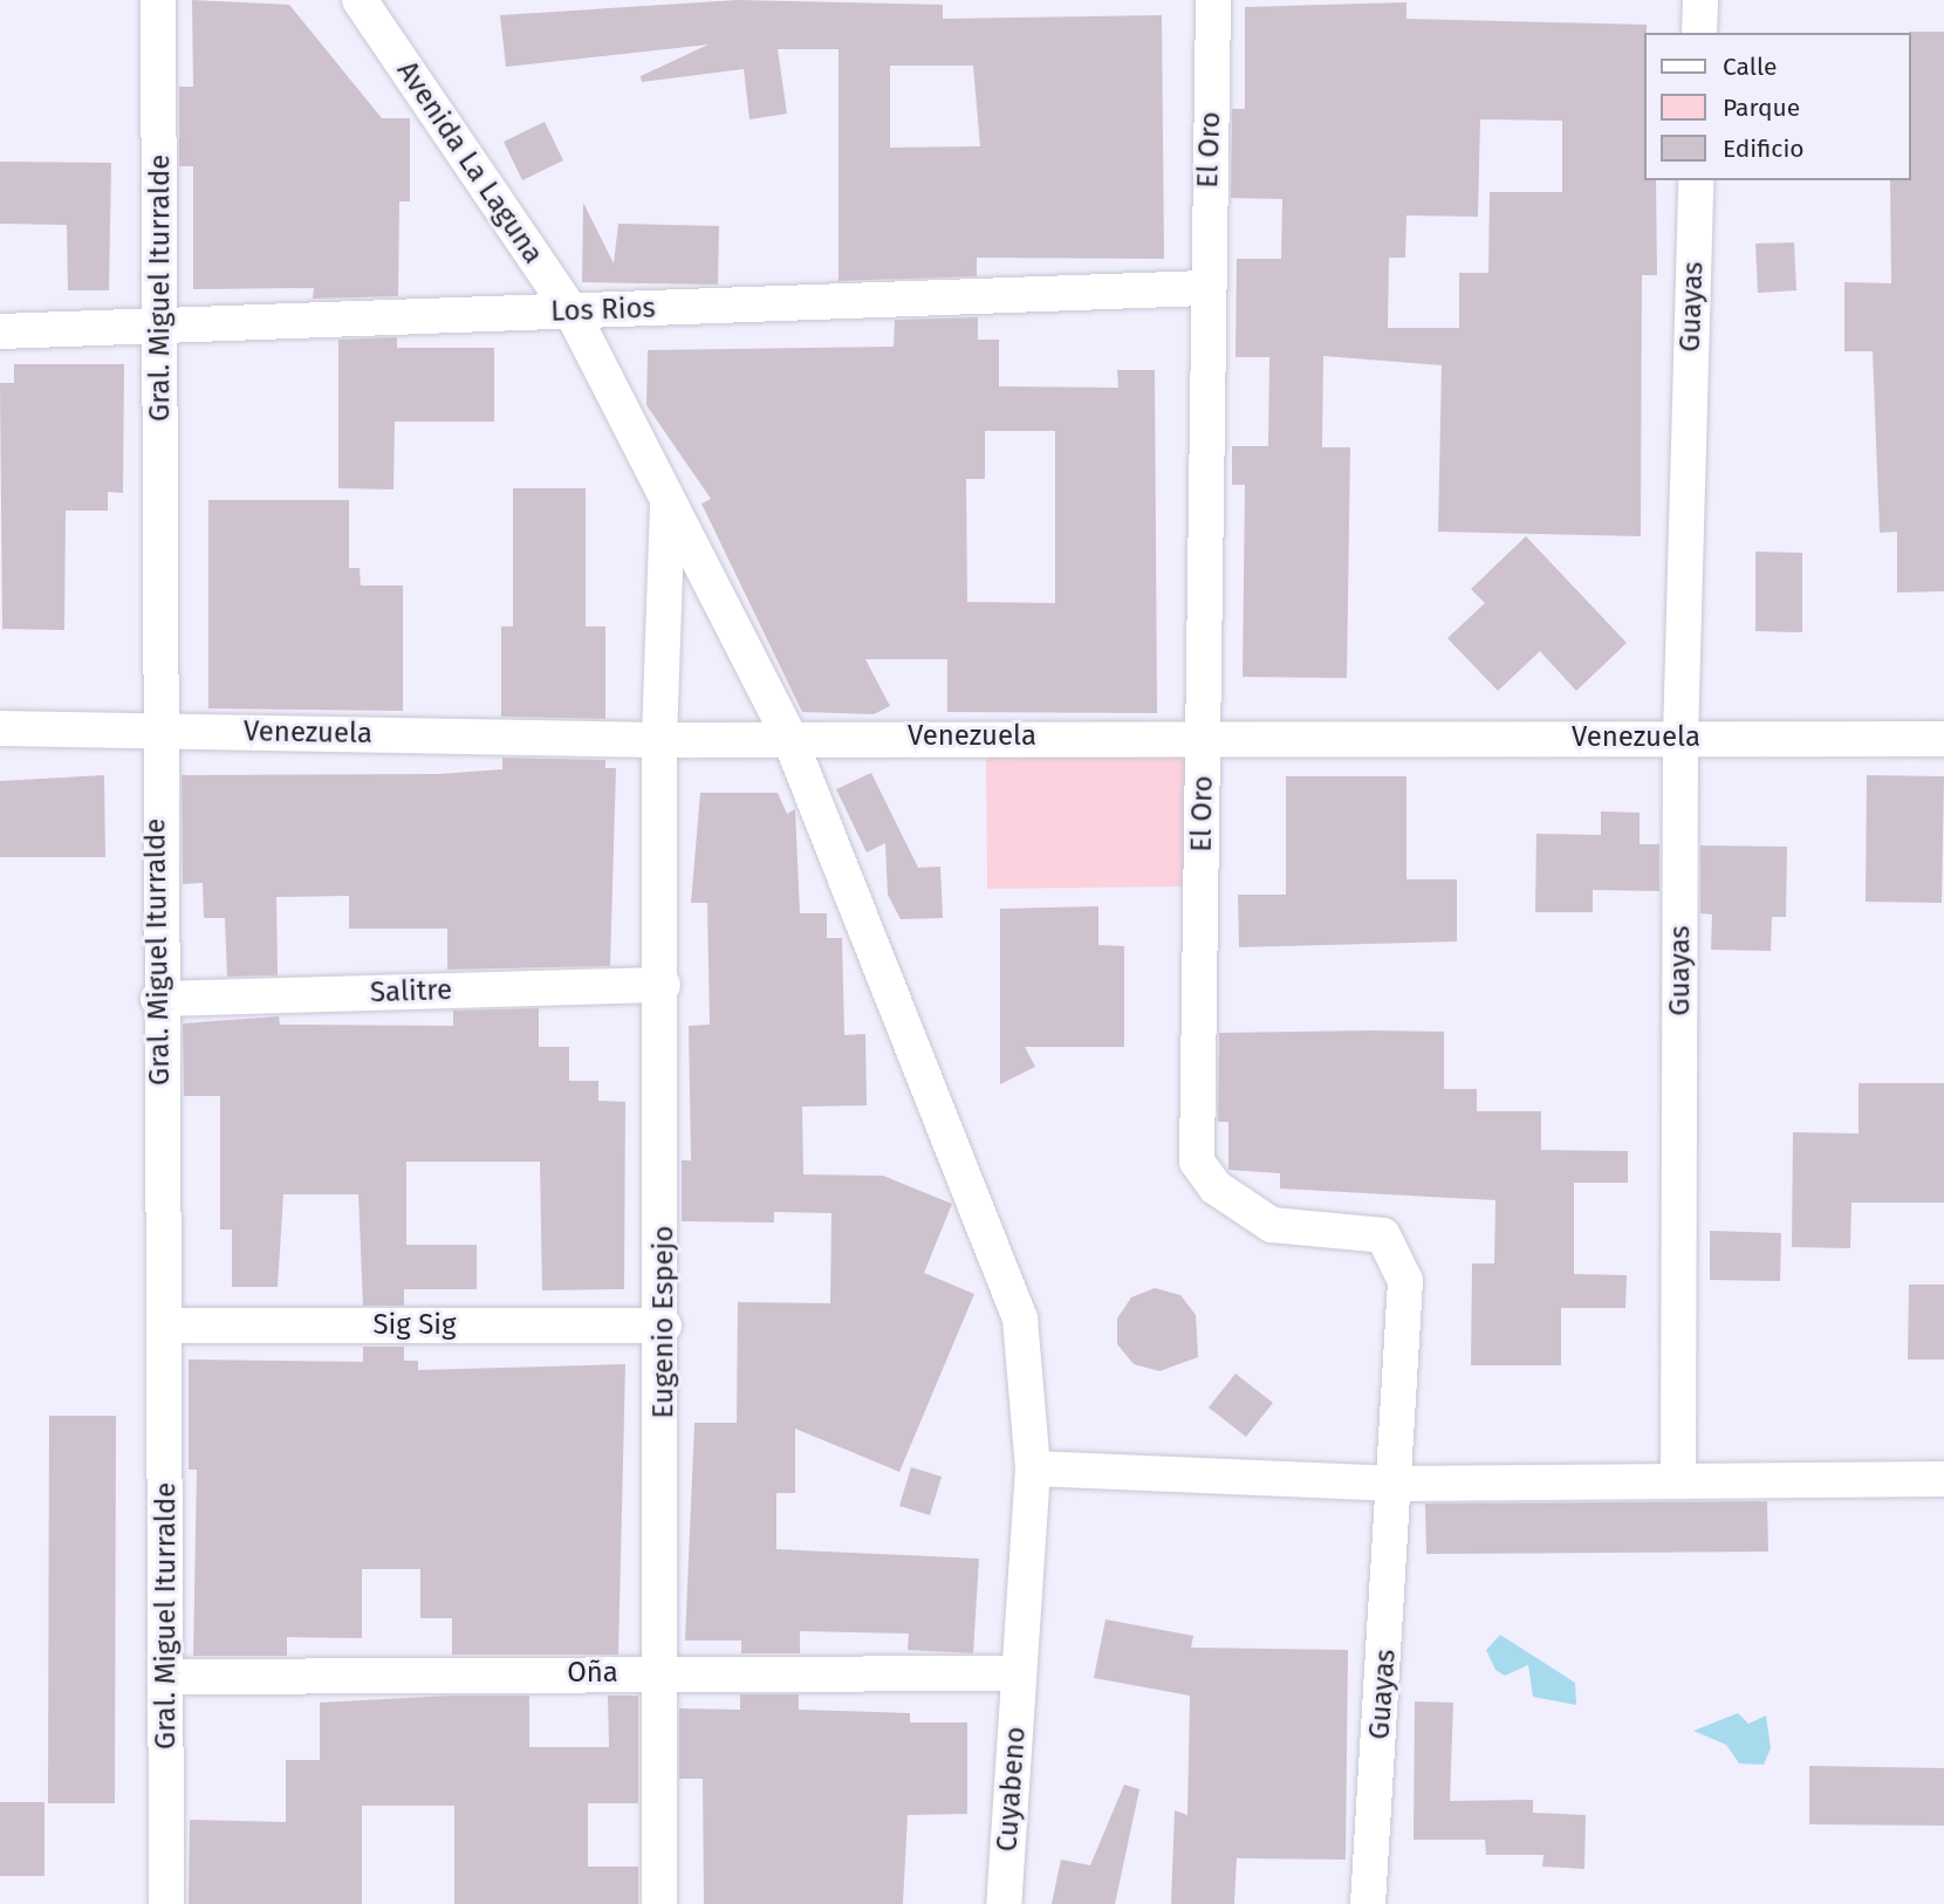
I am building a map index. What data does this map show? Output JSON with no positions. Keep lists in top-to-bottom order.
{
  "streets": {
    "street": [
      "El Oro",
      "Avenida La Laguna",
      "Gral. Miguel Iturralde",
      "Guayas",
      "Los Rios",
      "Venezuela",
      "Salitre",
      "Eugenio Espejo",
      "Sig Sig",
      "Oña",
      "Cuyabeno"
    ]
  },
  "crossings": [
    ["El Oro", "Guayas"],
    ["El Oro", "Los Rios"],
    ["El Oro", "Venezuela"],
    ["Avenida La Laguna", "Los Rios"],
    ["Avenida La Laguna", "Venezuela"],
    ["Avenida La Laguna", "Eugenio Espejo"],
    ["Avenida La Laguna", "Cuyabeno"],
    ["Gral. Miguel Iturralde", "Los Rios"],
    ["Gral. Miguel Iturralde", "Venezuela"],
    ["Gral. Miguel Iturralde", "Salitre"],
    ["Gral. Miguel Iturralde", "Sig Sig"],
    ["Gral. Miguel Iturralde", "Oña"],
    ["Guayas", "Venezuela"],
    ["Venezuela", "Eugenio Espejo"],
    ["Salitre", "Eugenio Espejo"],
    ["Eugenio Espejo", "Sig Sig"],
    ["Eugenio Espejo", "Oña"],
    ["Oña", "Cuyabeno"]
  ],
  "legend": ["Calle", "Parque", "Edificio"]
}
